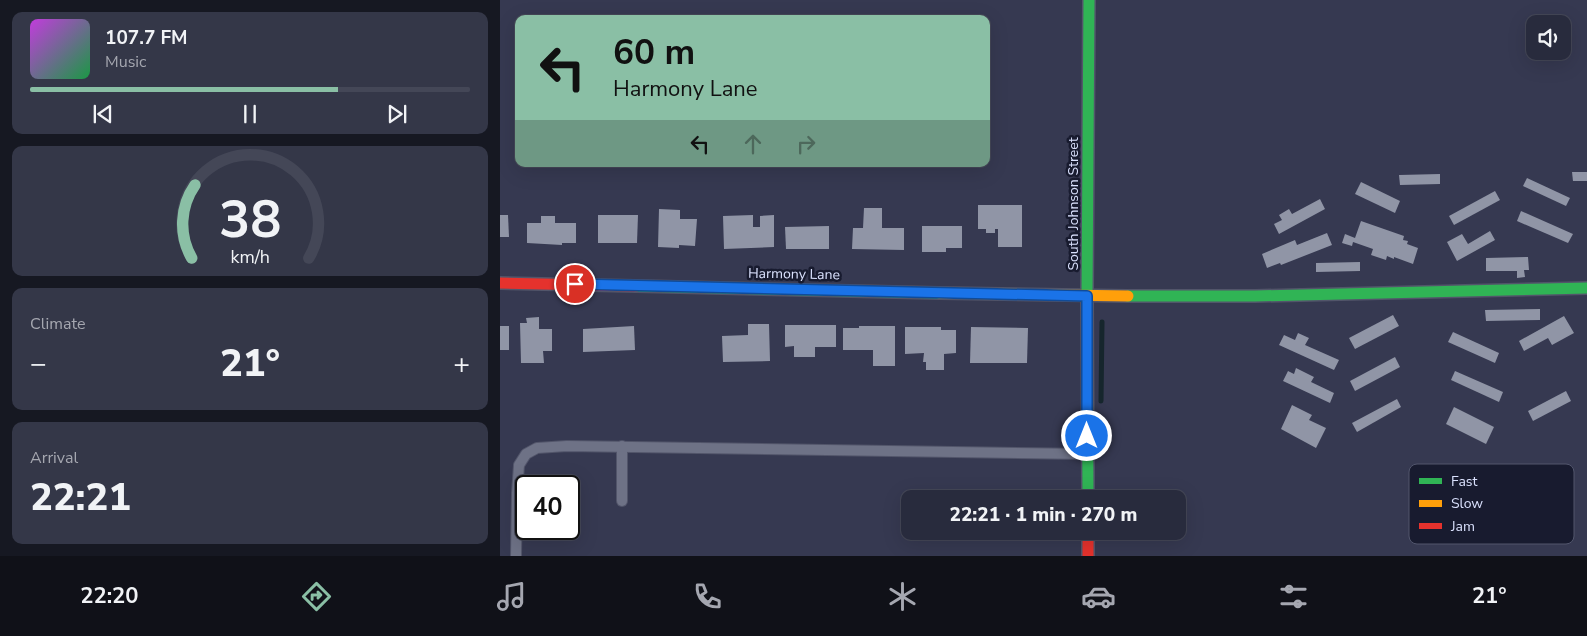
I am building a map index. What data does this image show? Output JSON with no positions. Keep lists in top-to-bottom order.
{
  "streets": {
    "street": ["South Johnson Street", "Harmony Lane"]
  },
  "crossings": [
    ["South Johnson Street", "Harmony Lane"]
  ],
  "legend": ["Fast", "Slow", "Jam"],
  "page": {
    "turn": ["60 m", "Harmony Lane"],
    "song": ["107.7 FM", "Music"],
    "tile": [
      "Climate",
      ["Arrival", "22:21"]
    ],
    "heat": ["−", "21°", "+"],
    "limit": "40",
    "trip": "22:21 · 1 min · 270 m",
    "tabs": ["22:20", "21°"],
    "gauge": ["38", "km/h"]
  }
}
